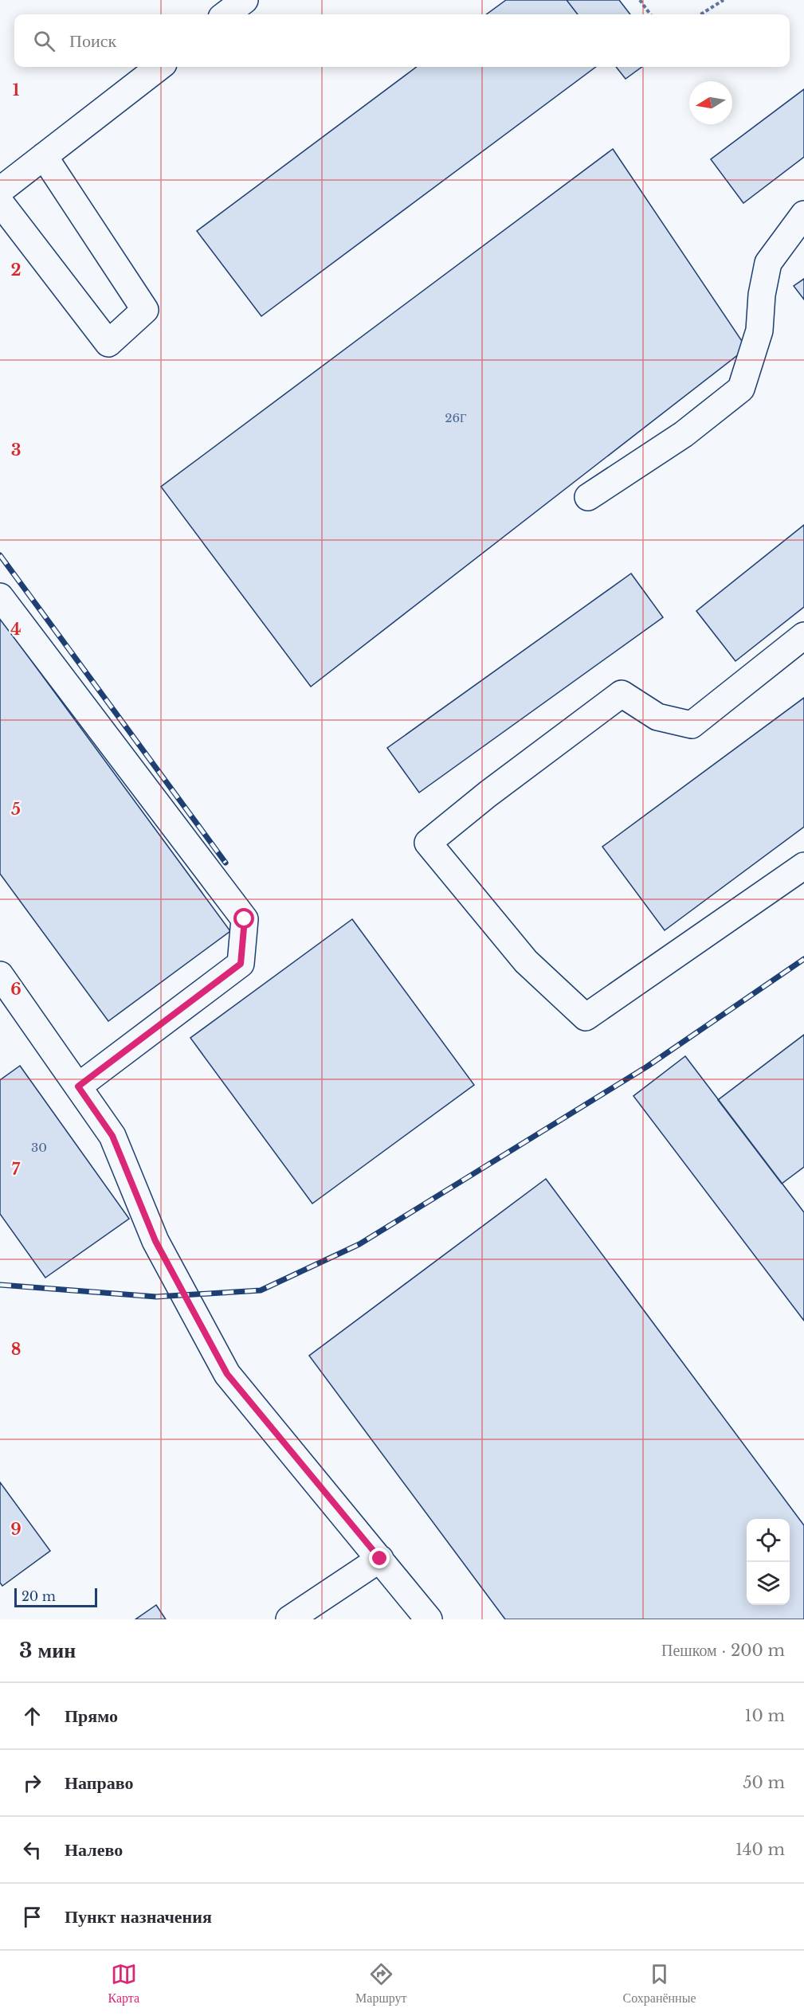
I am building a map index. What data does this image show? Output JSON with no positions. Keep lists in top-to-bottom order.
{
  "house_numbers": ["26Г", "30"],
  "scale_bar": "20 m",
  "north": "left",
  "page": {
    "search": "Поиск",
    "scale": "20 m",
    "heading": ["3 мин", "Пешком · 200 m"],
    "list": [
      ["Прямо", "10 m"],
      ["Направо", "50 m"],
      ["Налево", "140 m"],
      "Пункт назначения"
    ],
    "nav": ["Карта", "Маршрут", "Сохранённые"]
  },
  "grid": {
    "rows": [
      "1",
      "2",
      "3",
      "4",
      "5",
      "6",
      "7",
      "8",
      "9"
    ]
  }
}
